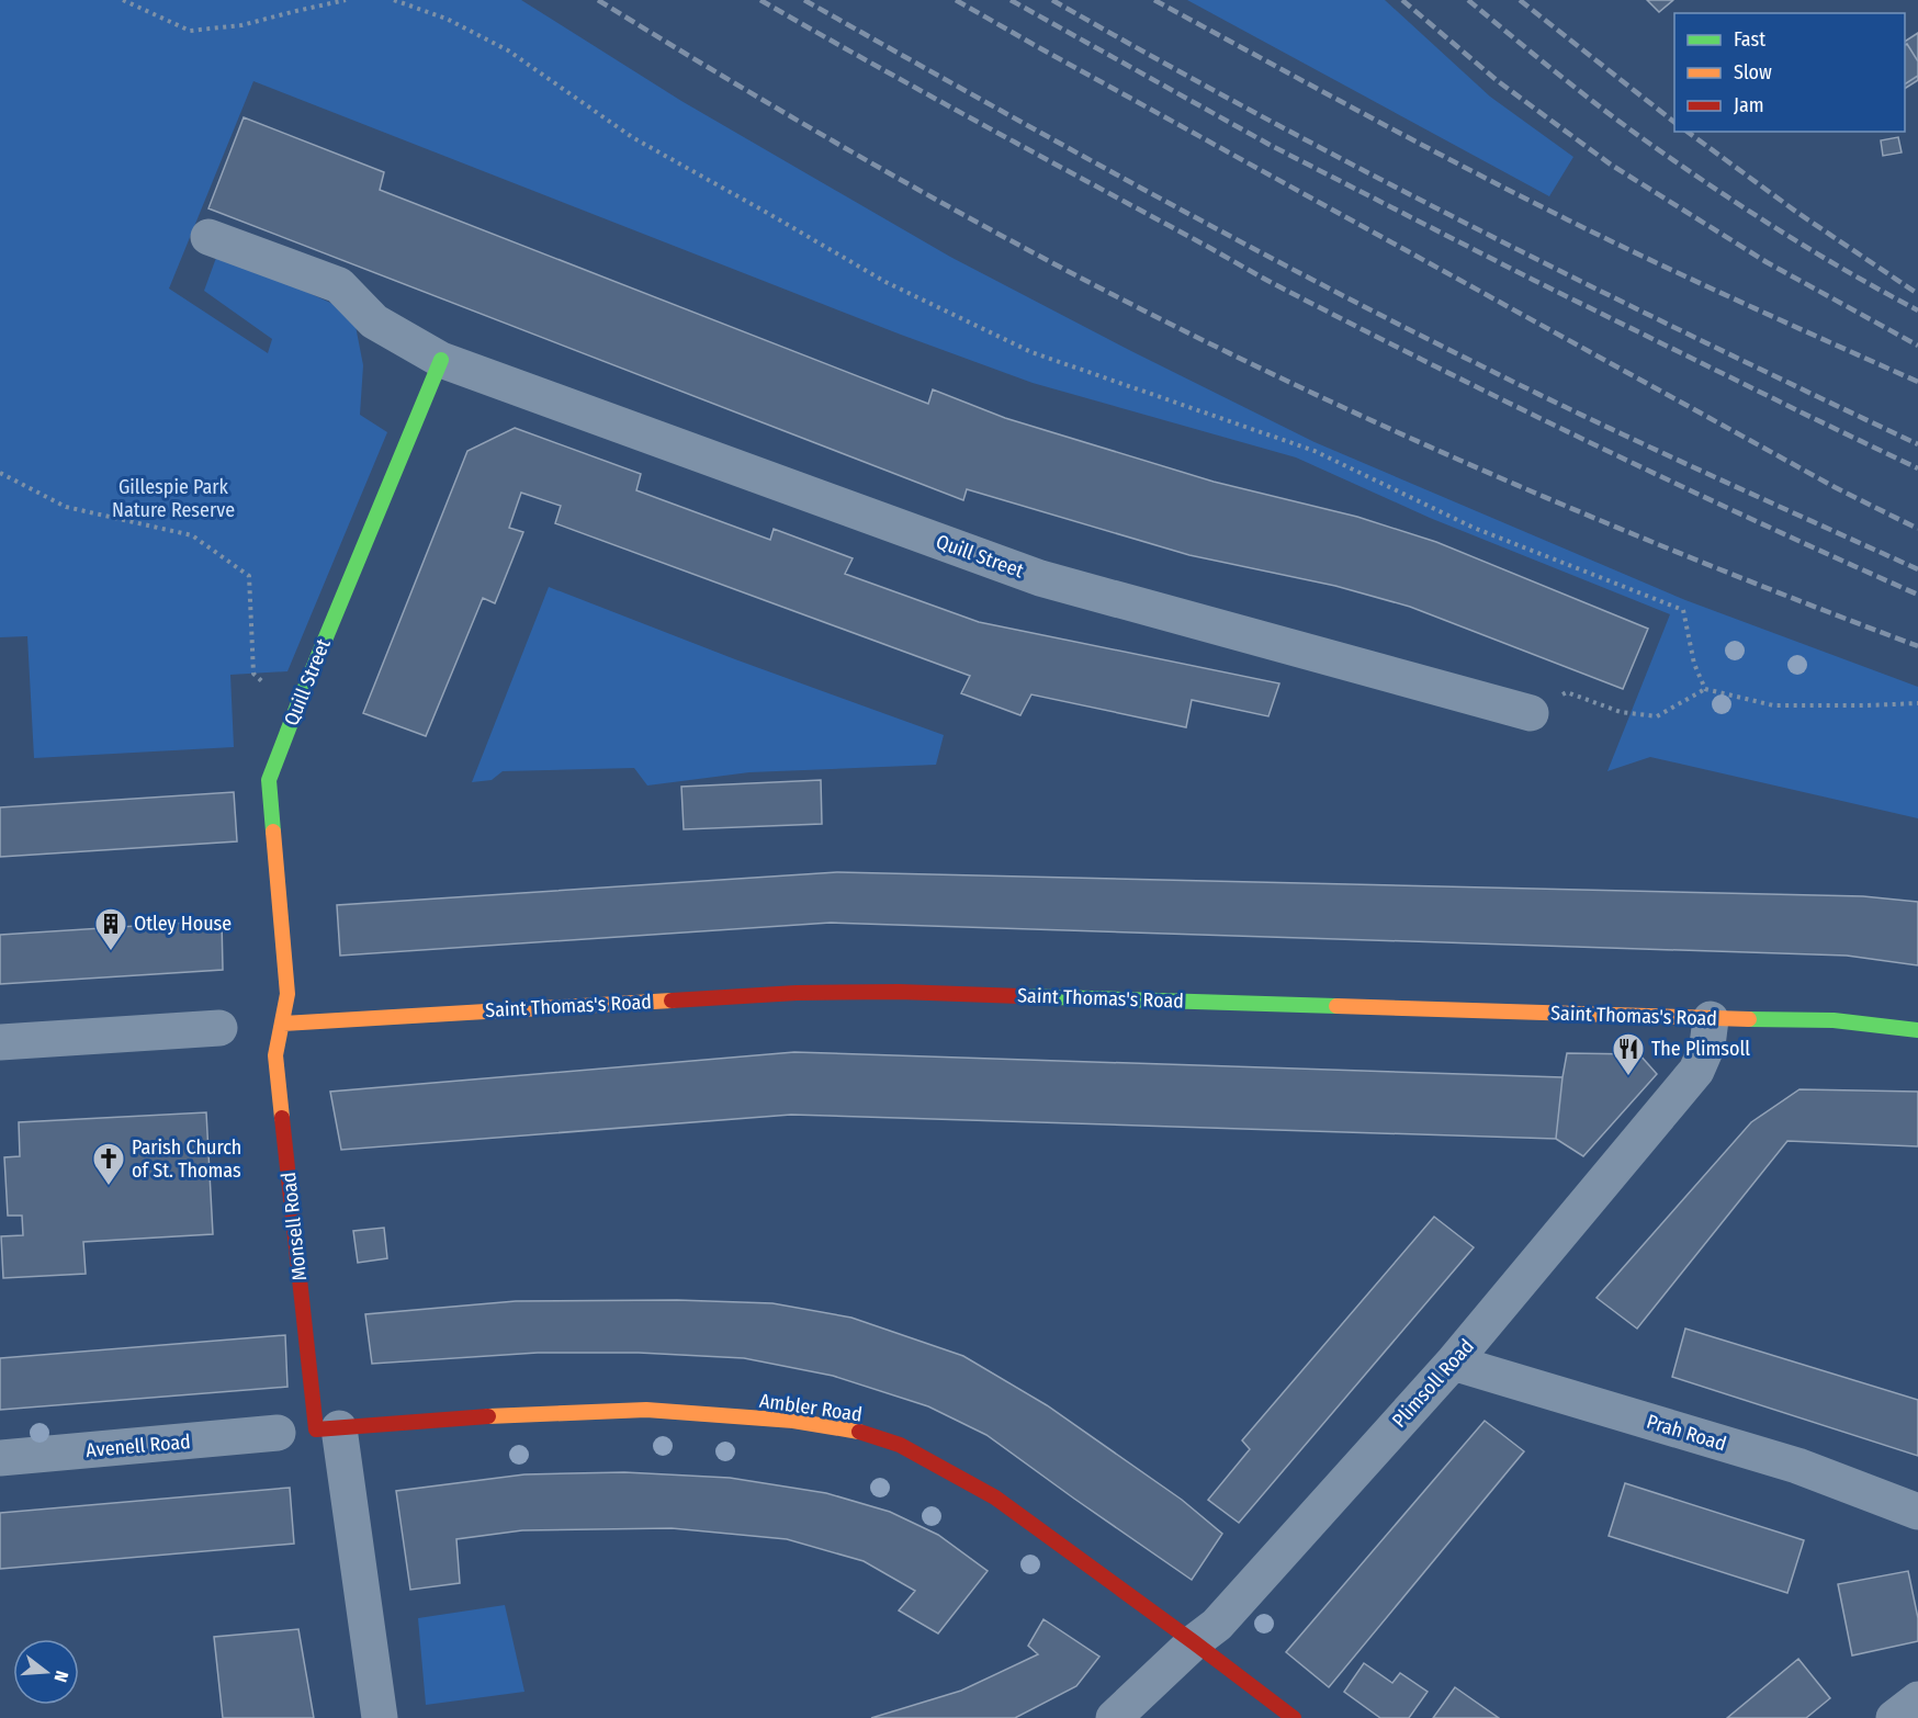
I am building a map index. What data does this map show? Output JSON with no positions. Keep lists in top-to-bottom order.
{
  "streets": {
    "street": [
      "Quill Street",
      "Saint Thomas's Road",
      "Monsell Road",
      "Plimsoll Road",
      "Ambler Road",
      "Prah Road",
      "Avenell Road"
    ]
  },
  "crossings": [
    ["Quill Street", "Saint Thomas's Road"],
    ["Quill Street", "Monsell Road"],
    ["Saint Thomas's Road", "Monsell Road"],
    ["Saint Thomas's Road", "Plimsoll Road"],
    ["Monsell Road", "Ambler Road"],
    ["Plimsoll Road", "Ambler Road"],
    ["Plimsoll Road", "Prah Road"]
  ],
  "parks": ["Gillespie Park Nature Reserve"],
  "places": {
    "building": ["Otley House"],
    "restaurant": ["The Plimsoll"],
    "church": ["Parish Church of St. Thomas"]
  },
  "legend": ["Fast", "Slow", "Jam"],
  "north": "right"
}
